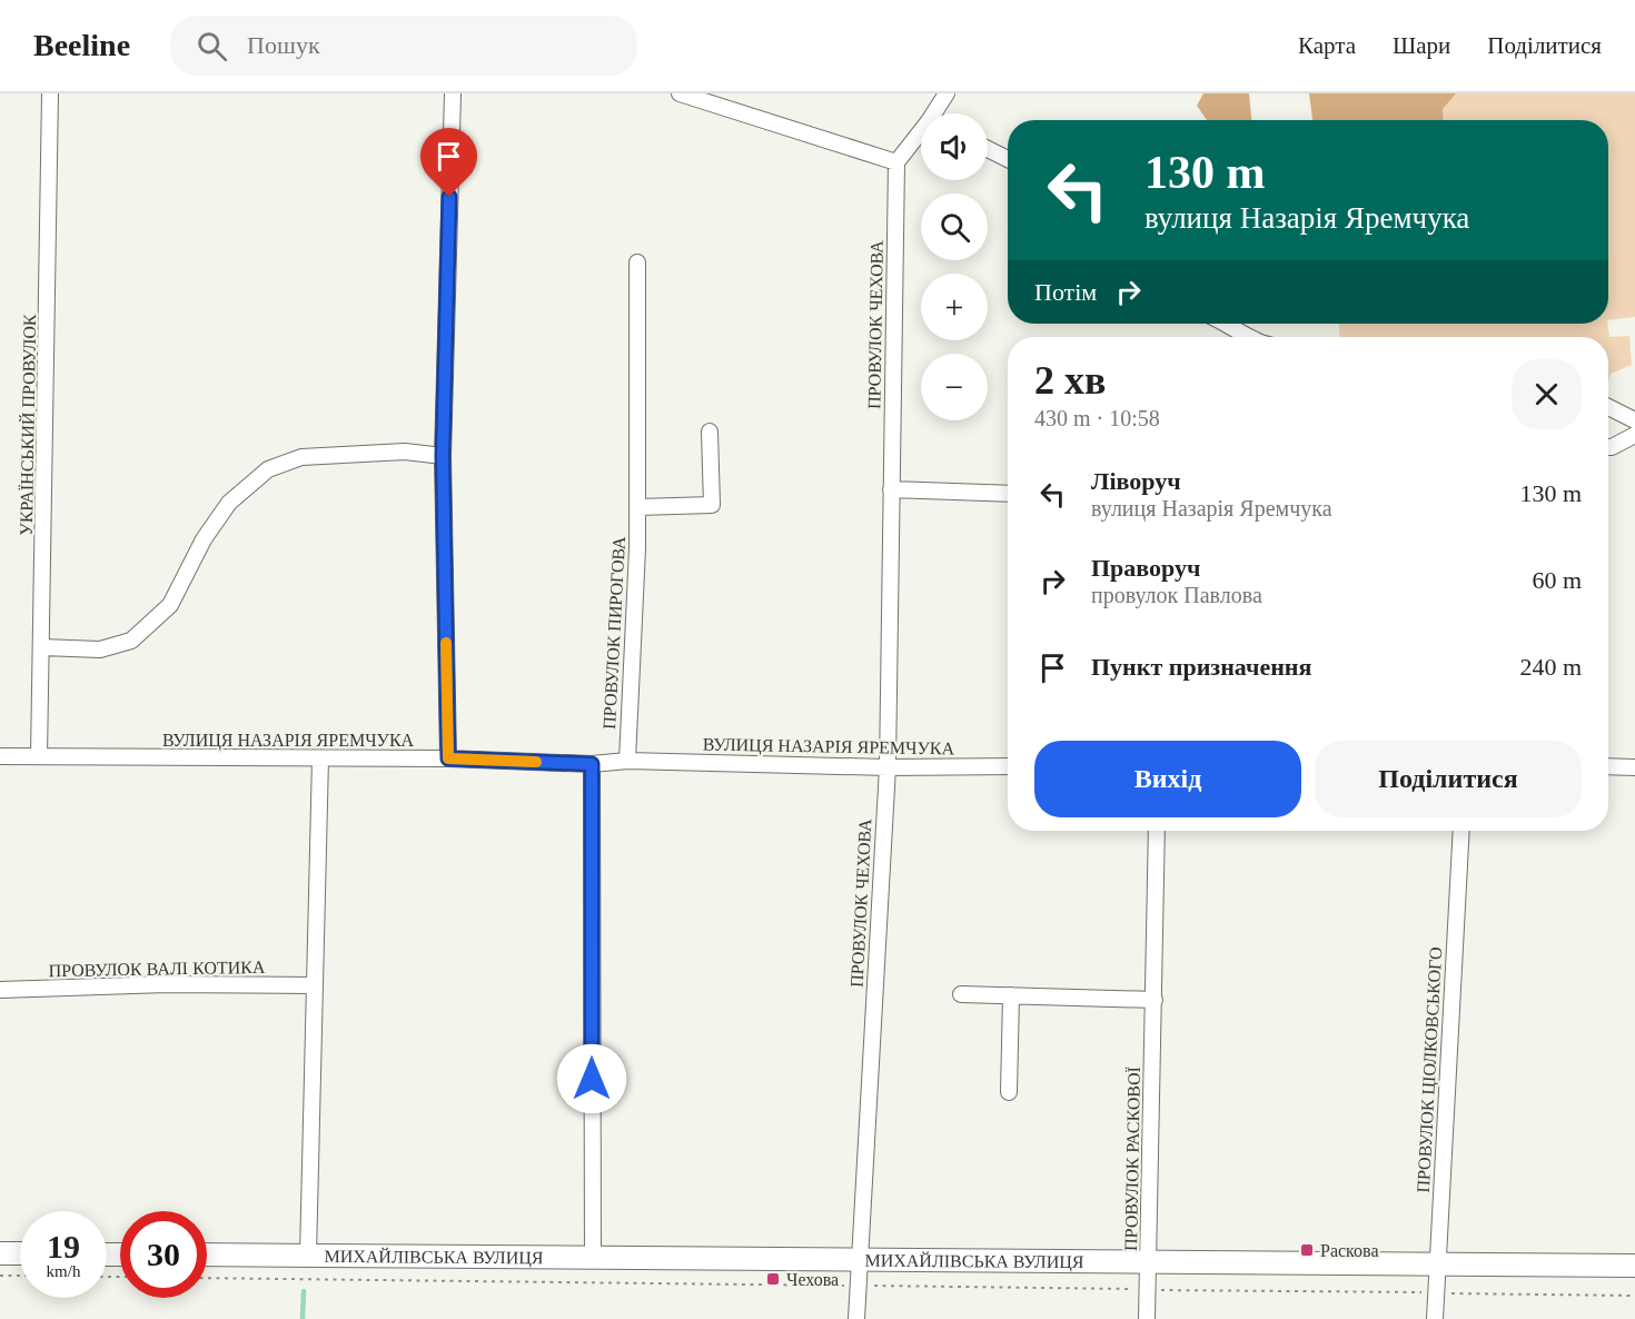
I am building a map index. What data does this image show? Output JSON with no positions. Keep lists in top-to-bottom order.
{
  "streets": {
    "main road": ["МИХАЙЛІВСЬКА ВУЛИЦЯ"],
    "street": [
      "ПРОВУЛОК ЧЕХОВА",
      "УКРАЇНСЬКИЙ ПРОВУЛОК",
      "ПРОВУЛОК ПИРОГОВА",
      "ВУЛИЦЯ НАЗАРІЯ ЯРЕМЧУКА",
      "ПРОВУЛОК ВАЛІ КОТИКА",
      "ПРОВУЛОК ЦІОЛКОВСЬКОГО",
      "ПРОВУЛОК РАСКОВОЇ"
    ]
  },
  "crossings": [
    ["ПРОВУЛОК ЧЕХОВА", "ВУЛИЦЯ НАЗАРІЯ ЯРЕМЧУКА"],
    ["ПРОВУЛОК ЧЕХОВА", "МИХАЙЛІВСЬКА ВУЛИЦЯ"],
    ["УКРАЇНСЬКИЙ ПРОВУЛОК", "ВУЛИЦЯ НАЗАРІЯ ЯРЕМЧУКА"],
    ["ПРОВУЛОК ПИРОГОВА", "ВУЛИЦЯ НАЗАРІЯ ЯРЕМЧУКА"],
    ["ПРОВУЛОК ЦІОЛКОВСЬКОГО", "МИХАЙЛІВСЬКА ВУЛИЦЯ"],
    ["ПРОВУЛОК РАСКОВОЇ", "МИХАЙЛІВСЬКА ВУЛИЦЯ"]
  ],
  "places": {
    "transit": ["Раскова", "Чехова"]
  },
  "page": {
    "header": "Beeline",
    "search": "Пошук",
    "nav": ["Карта", "Шари", "Поділитися"],
    "map_buttons": ["+", "−"],
    "turn": ["130 m", "вулиця Назарія Яремчука"],
    "then": "Потім",
    "heading": ["2 хв", "430 m · 10:58"],
    "list": [
      {
        "name": "Ліворуч",
        "note": "вулиця Назарія Яремчука",
        "value": "130 m"
      },
      {
        "name": "Праворуч",
        "note": "провулок Павлова",
        "value": "60 m"
      },
      {
        "name": "Пункт призначення",
        "value": "240 m"
      }
    ],
    "buttons": ["Вихід", "Поділитися"],
    "speed": "19 km/h",
    "limit": "30"
  }
}
